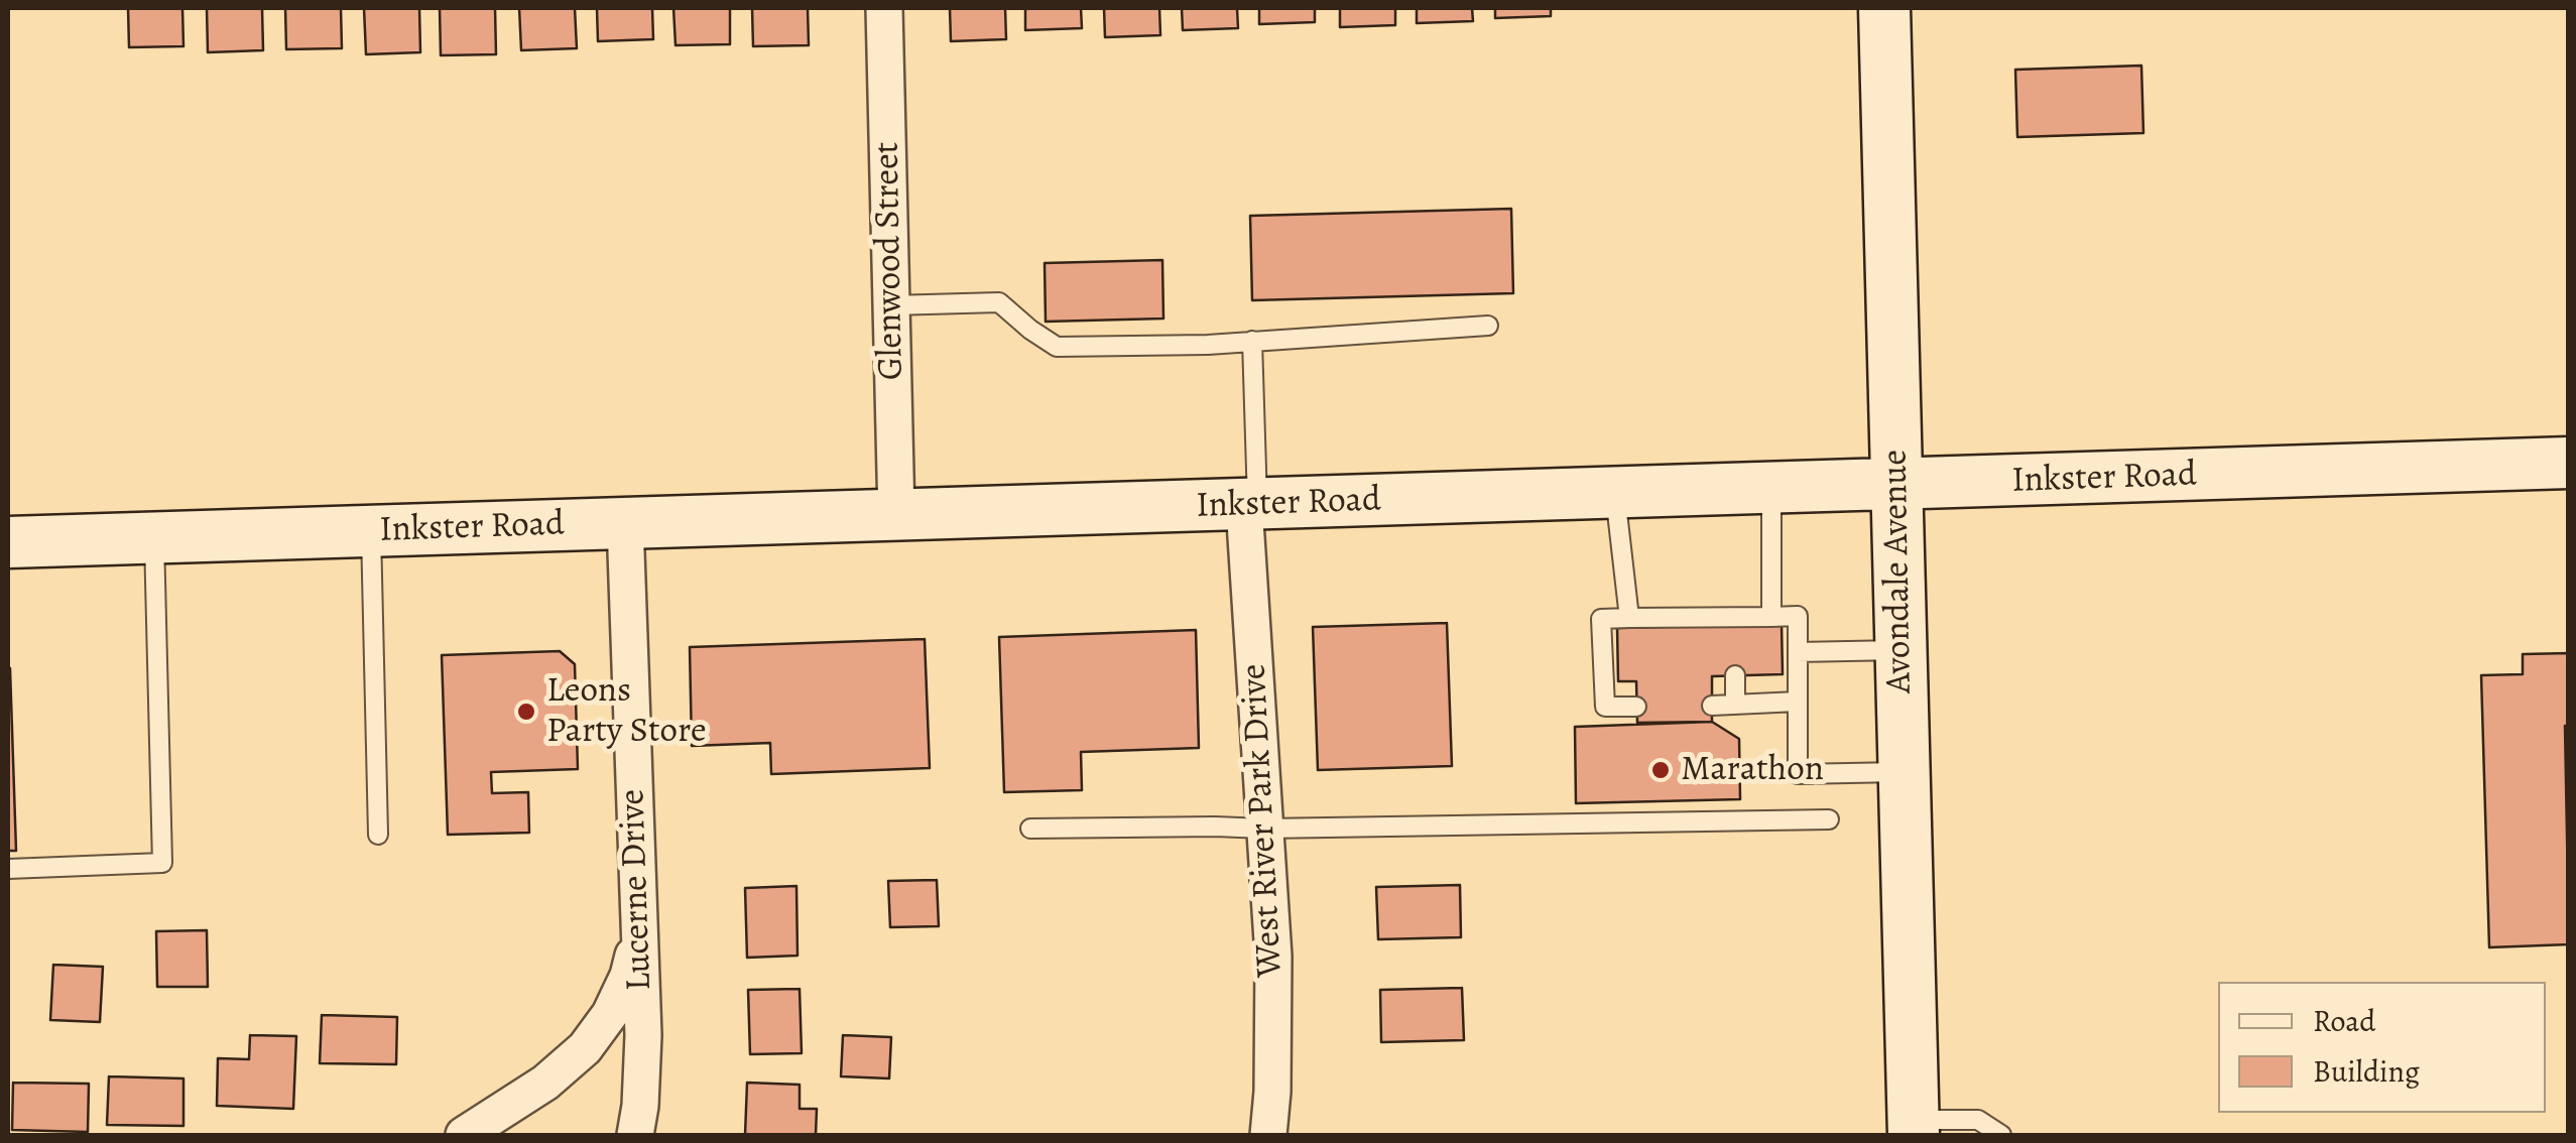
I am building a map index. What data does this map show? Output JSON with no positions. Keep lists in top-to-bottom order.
{
  "streets": {
    "main road": ["Inkster Road", "Avondale Avenue"],
    "street": ["Glenwood Street", "West River Park Drive", "Lucerne Drive"]
  },
  "crossings": [
    ["Glenwood Street", "Inkster Road"],
    ["Inkster Road", "Avondale Avenue"],
    ["Inkster Road", "West River Park Drive"],
    ["Inkster Road", "Lucerne Drive"]
  ],
  "places": ["Leons Party Store", "Marathon"],
  "legend": ["Road", "Building"]
}
